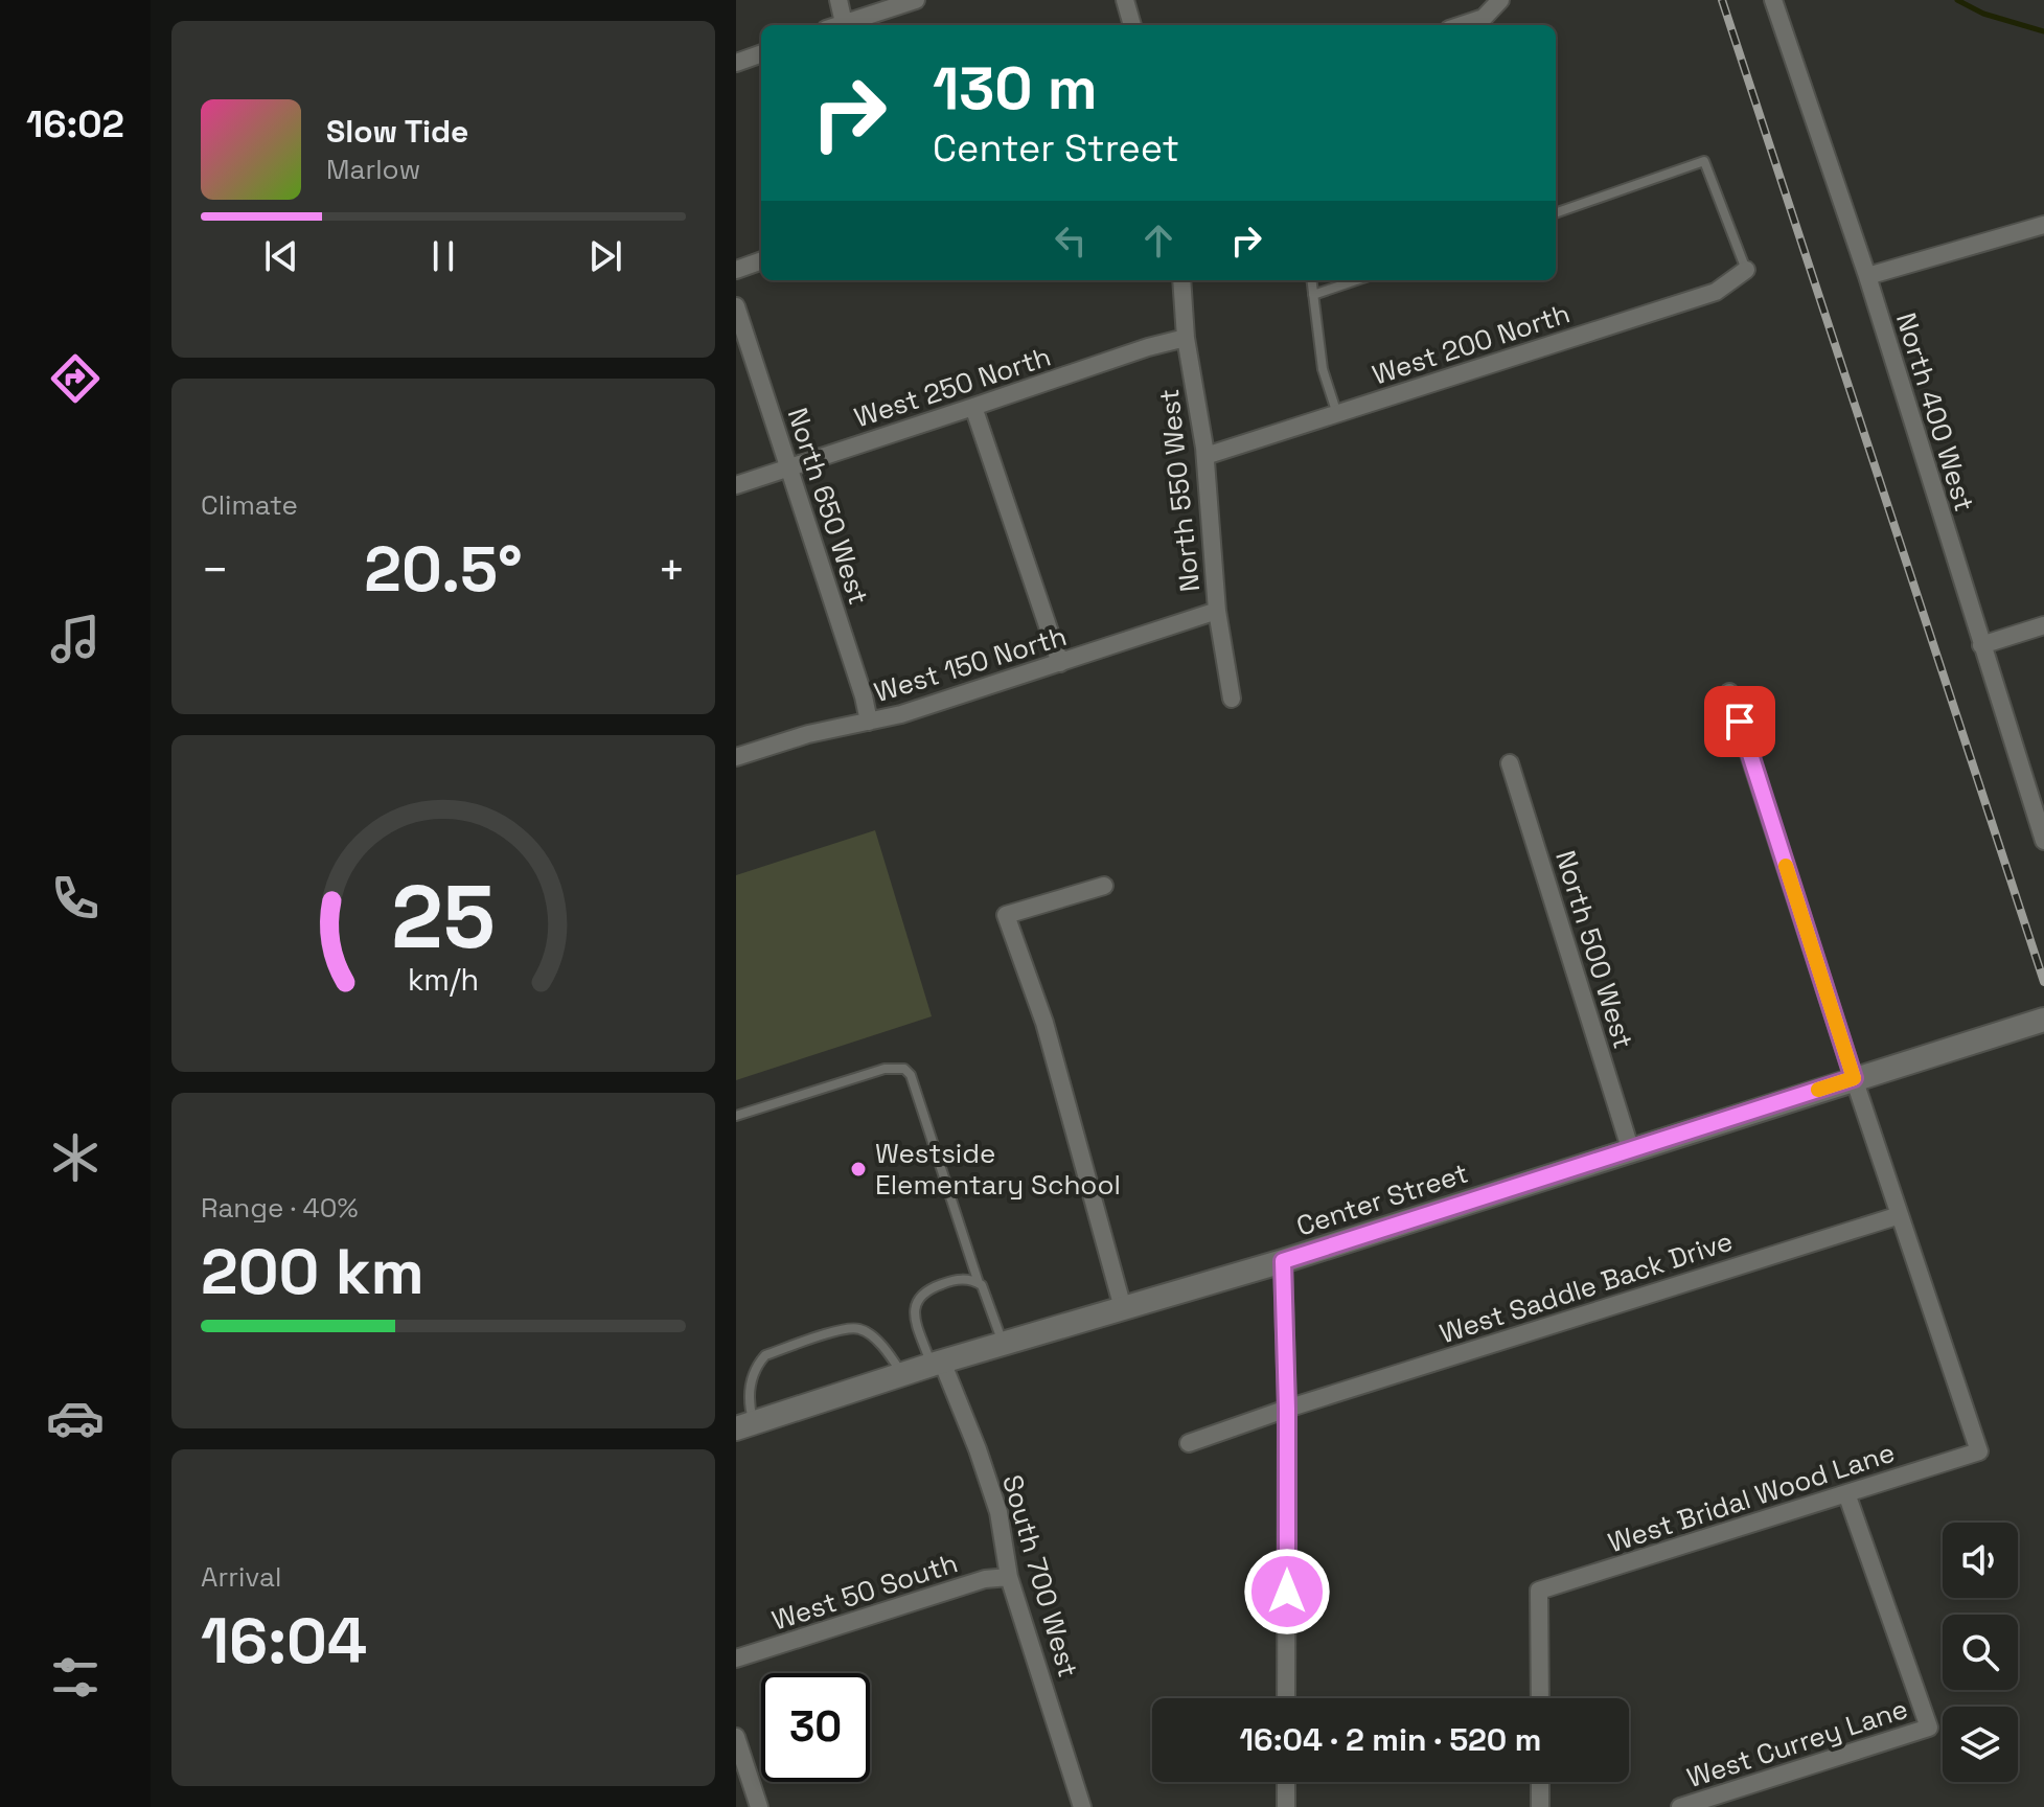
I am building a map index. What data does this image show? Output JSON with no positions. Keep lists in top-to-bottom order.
{
  "streets": {
    "street": [
      "West 200 North",
      "West 250 North",
      "North 400 West",
      "North 550 West",
      "North 650 West",
      "West 150 North",
      "North 500 West",
      "Center Street",
      "West Saddle Back Drive",
      "West Bridal Wood Lane",
      "South 700 West",
      "West 50 South",
      "West Currey Lane"
    ]
  },
  "crossings": [
    ["West 200 North", "North 550 West"],
    ["West 250 North", "North 550 West"],
    ["West 250 North", "North 650 West"],
    ["North 550 West", "West 150 North"],
    ["North 650 West", "West 150 North"],
    ["North 500 West", "Center Street"],
    ["Center Street", "South 700 West"],
    ["West Saddle Back Drive", "West Bridal Wood Lane"],
    ["West Bridal Wood Lane", "West Currey Lane"],
    ["South 700 West", "West 50 South"]
  ],
  "places": ["Westside Elementary School"],
  "page": {
    "tabs": "16:02",
    "turn": ["130 m", "Center Street"],
    "song": ["Slow Tide", "Marlow"],
    "tile": [
      "Climate",
      ["Range · 40%", "200 km"],
      ["Arrival", "16:04"]
    ],
    "heat": ["−", "20.5°", "+"],
    "limit": "30",
    "trip": "16:04 · 2 min · 520 m",
    "gauge": ["25", "km/h"]
  }
}
